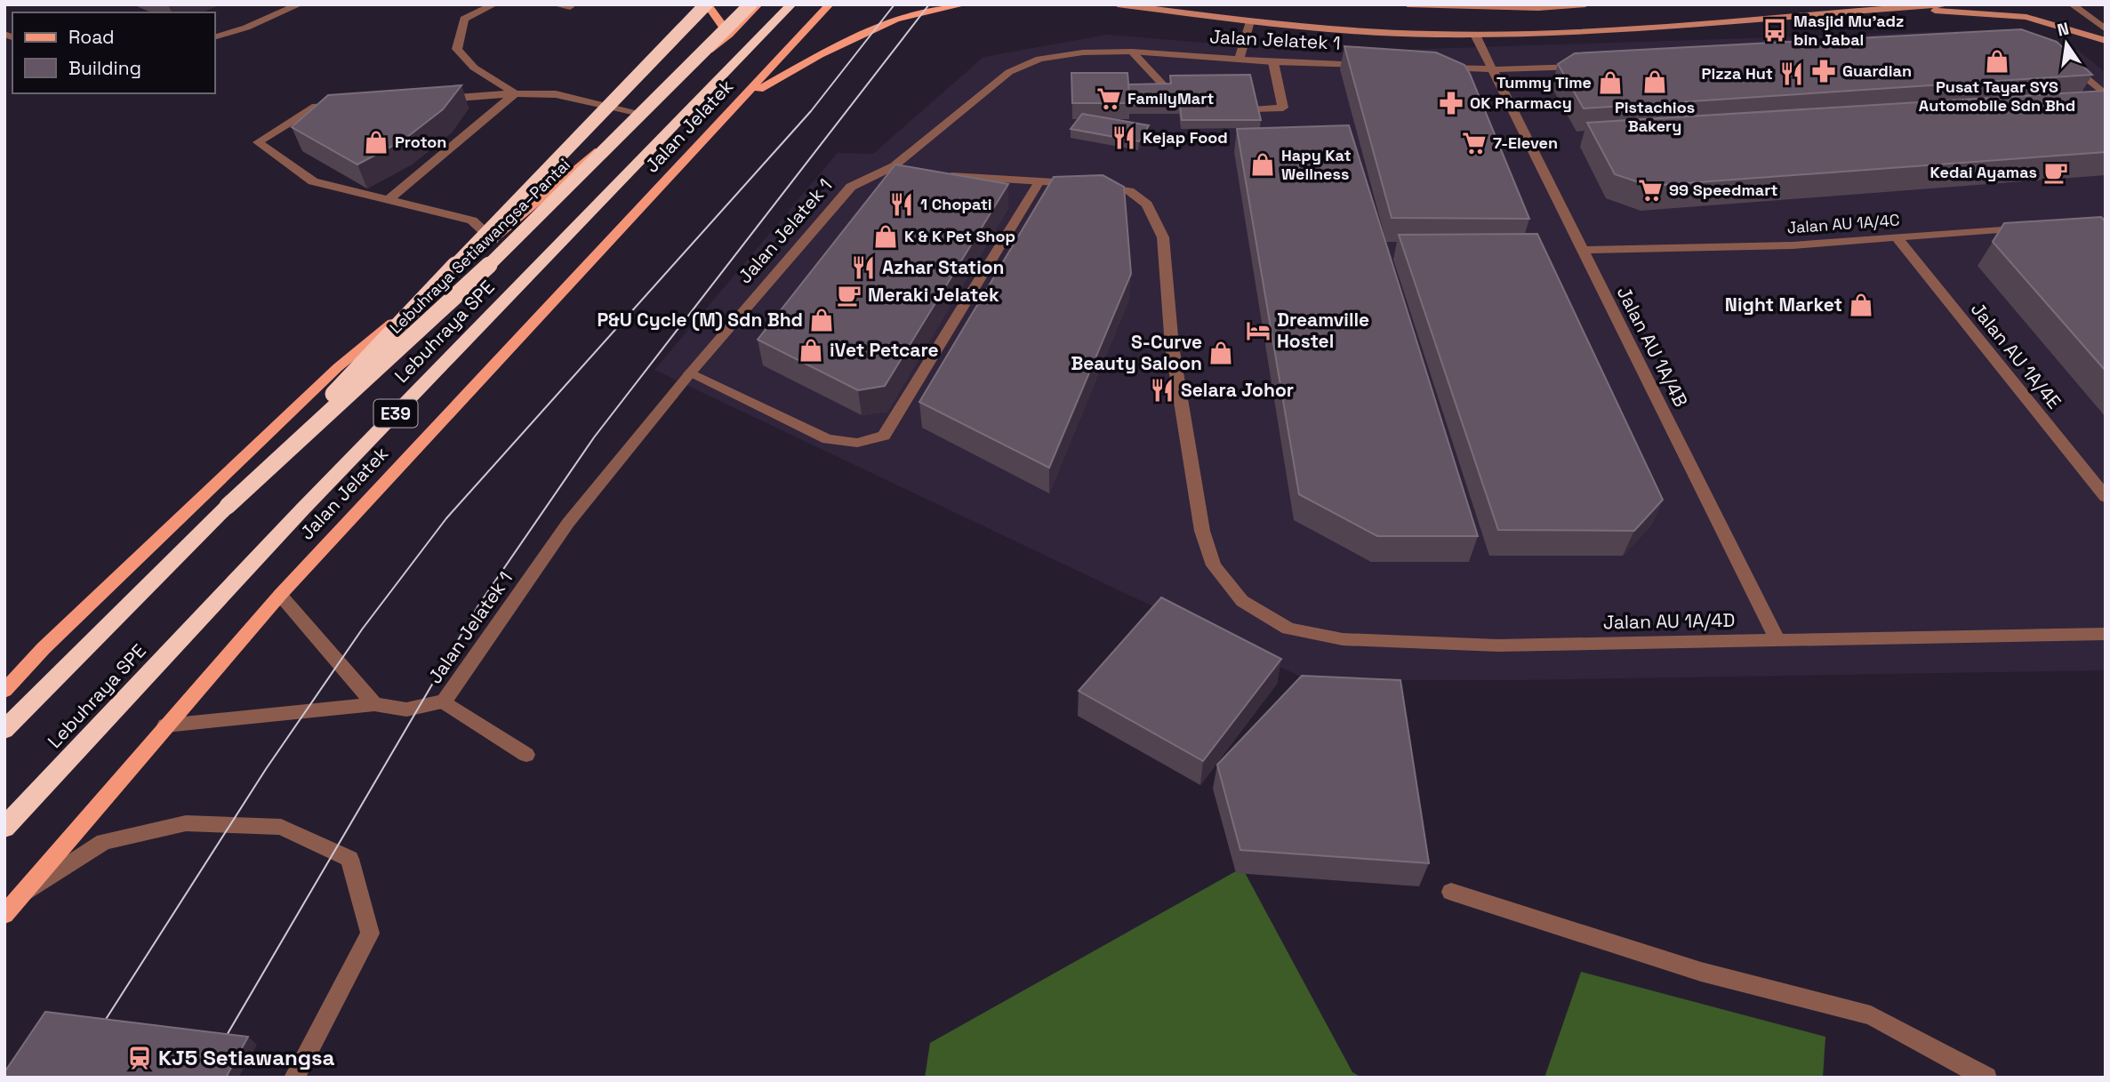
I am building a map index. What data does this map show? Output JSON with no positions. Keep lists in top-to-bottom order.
{
  "streets": {
    "highway": ["Lebuhraya Setiawangsa–Pantai", "Lebuhraya SPE", "E39"],
    "main road": ["Jalan Jelatek"],
    "street": [
      "Jalan Jelatek 1",
      "Jalan AU 1A/4C",
      "Jalan AU 1A/4B",
      "Jalan AU 1A/4E",
      "Jalan AU 1A/4D"
    ]
  },
  "crossings": [
    ["Jalan Jelatek 1", "Jalan Jelatek"],
    ["Jalan AU 1A/4C", "Jalan AU 1A/4B"],
    ["Jalan AU 1A/4C", "Jalan AU 1A/4E"],
    ["Jalan AU 1A/4B", "Jalan AU 1A/4D"]
  ],
  "places": {
    "bus stop": ["Masjid Mu'adz bin Jabal"],
    "shop": [
      "Pusat Tayar SYS Automobile Sdn Bhd",
      "Pistachios Bakery",
      "Tummy Time",
      "Proton",
      "Hapy Kat Wellness",
      "K & K Pet Shop",
      "Night Market",
      "P&U Cycle (M) Sdn Bhd",
      "iVet Petcare",
      "S-Curve Beauty Saloon"
    ],
    "pharmacy": ["Guardian", "OK Pharmacy"],
    "restaurant": [
      "Pizza Hut",
      "Kejap Food",
      "1 Chopati",
      "Azhar Station",
      "Selara Johor"
    ],
    "supermarket": ["FamilyMart", "7-Eleven", "99 Speedmart"],
    "cafe": ["Kedai Ayamas", "Meraki Jelatek"],
    "hotel": ["Dreamville Hostel"],
    "station": ["KJ5 Setiawangsa"]
  },
  "legend": ["Road", "Building"],
  "north": "top"
}
